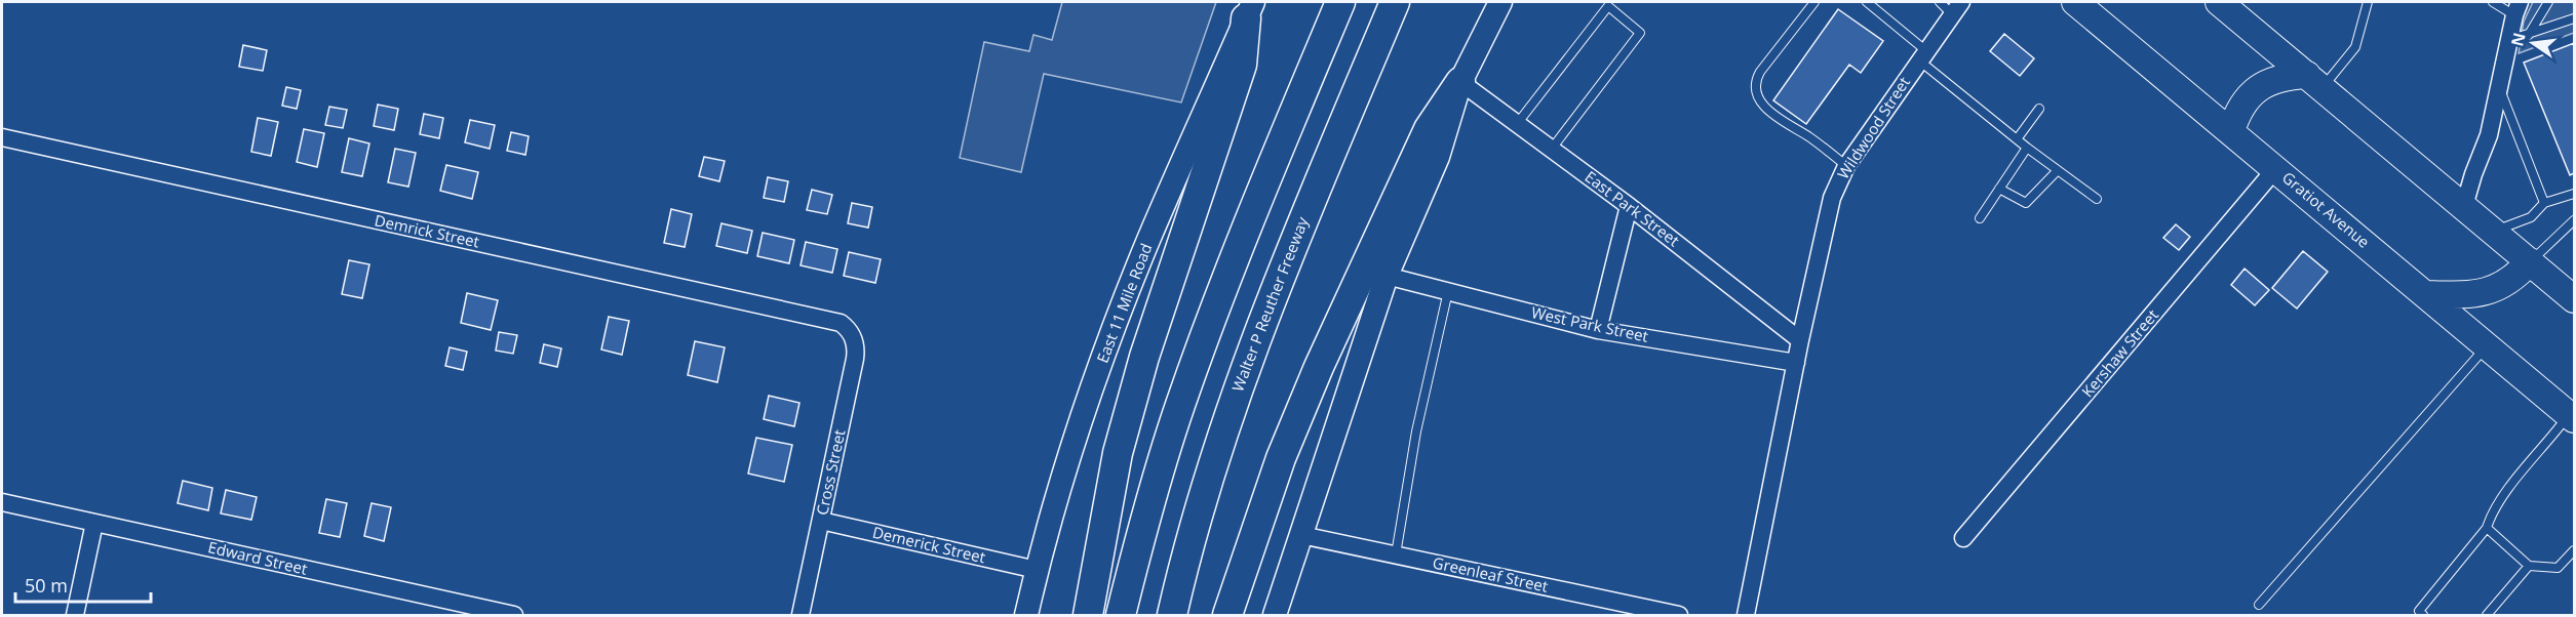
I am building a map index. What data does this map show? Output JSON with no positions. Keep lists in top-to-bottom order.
{
  "streets": {
    "highway": ["Walter P Reuther Freeway"],
    "main road": ["Gratiot Avenue", "East 11 Mile Road"],
    "street": [
      "Wildwood Street",
      "East Park Street",
      "Demrick Street",
      "West Park Street",
      "Kershaw Street",
      "Cross Street",
      "Demerick Street",
      "Edward Street",
      "Greenleaf Street"
    ]
  },
  "crossings": [
    ["Wildwood Street", "East Park Street"],
    ["Wildwood Street", "West Park Street"],
    ["Gratiot Avenue", "Kershaw Street"],
    ["Demrick Street", "Cross Street"],
    ["East 11 Mile Road", "Demerick Street"],
    ["Cross Street", "Demerick Street"]
  ],
  "scale_bar": "50 m",
  "north": "left"
}
